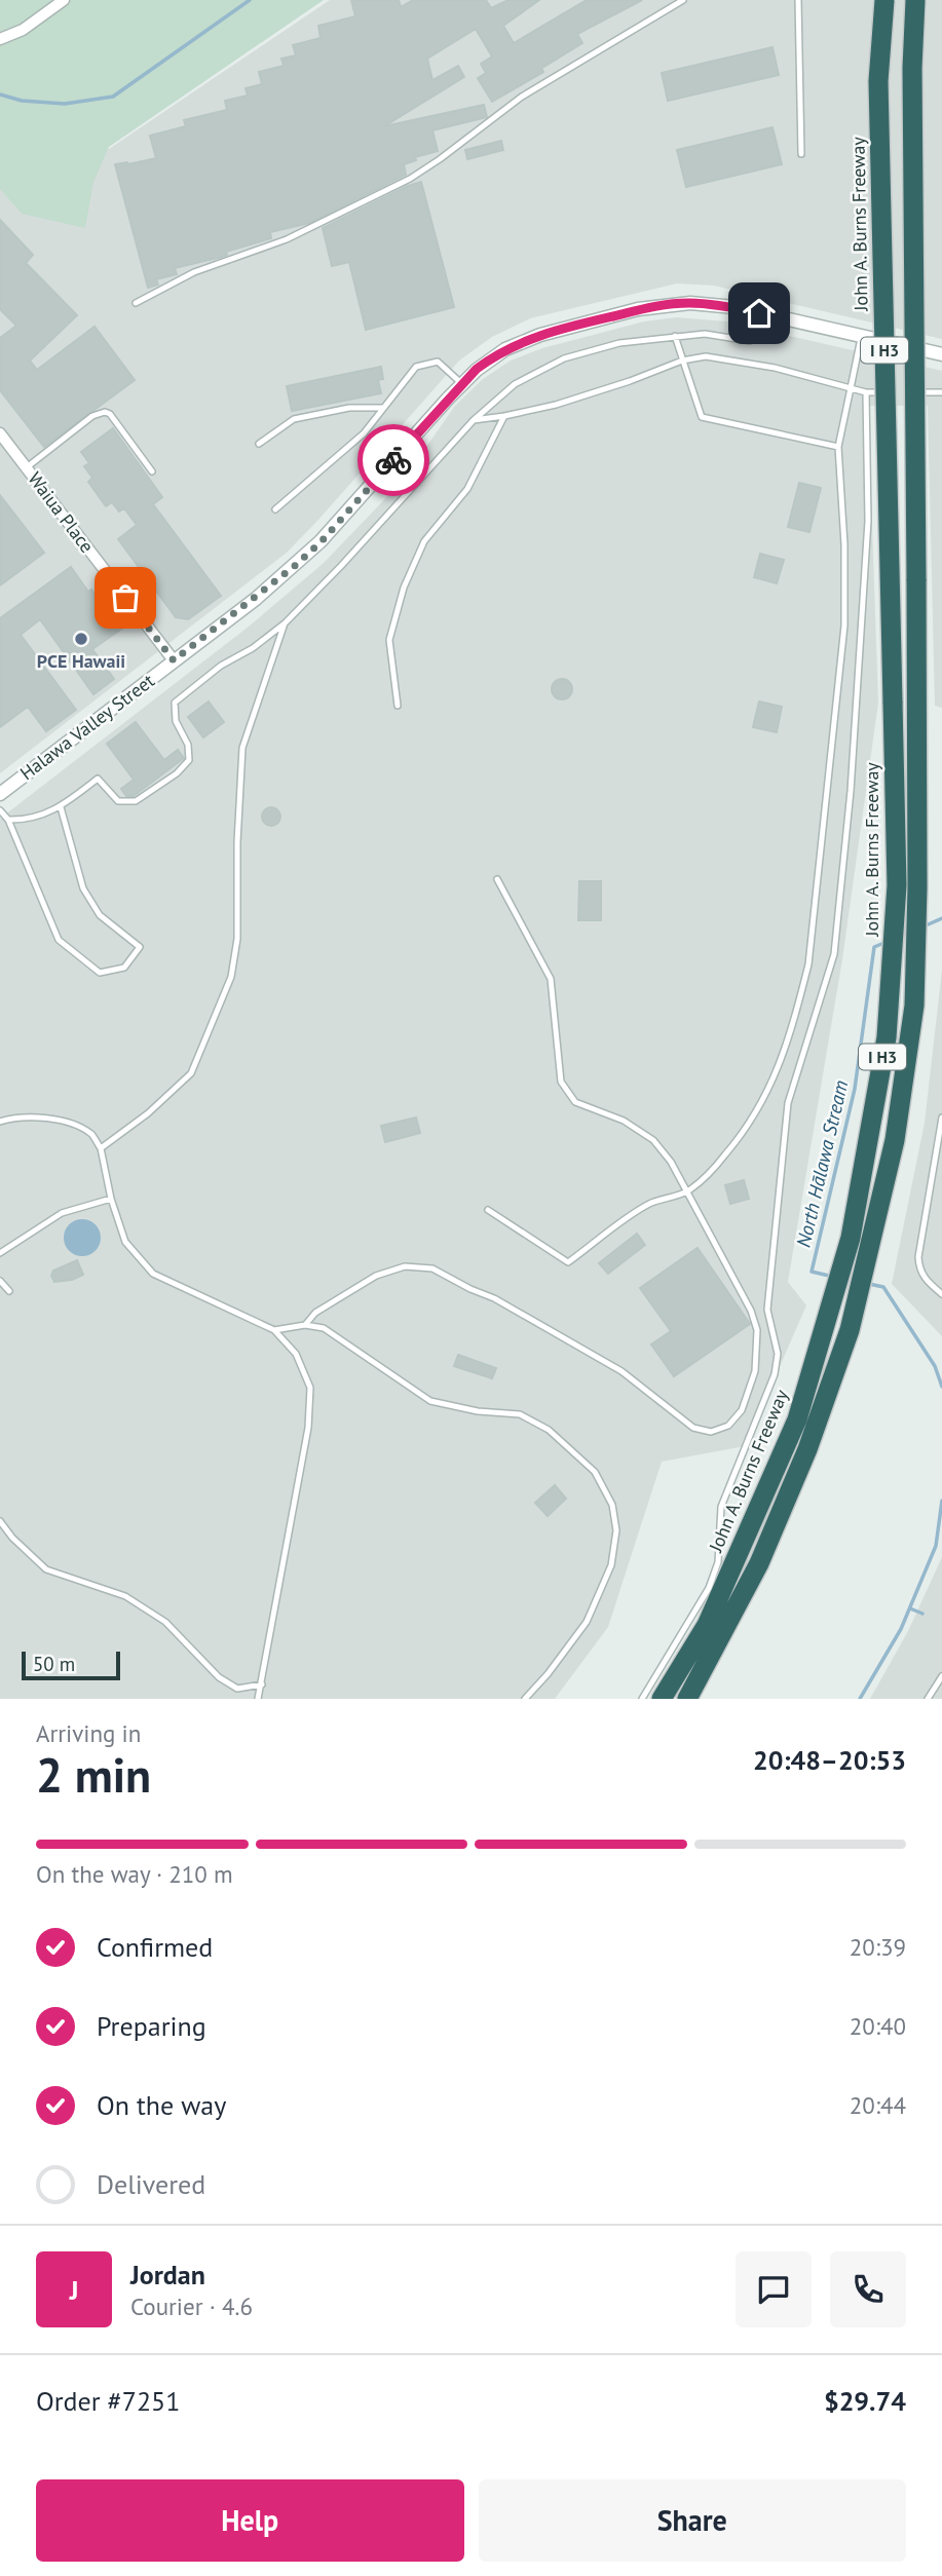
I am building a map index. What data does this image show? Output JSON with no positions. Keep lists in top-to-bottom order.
{
  "streets": {
    "highway": ["John A. Burns Freeway", "I H3"],
    "street": ["Waiua Place", "Halawa Valley Street"]
  },
  "crossings": [
    ["Waiua Place", "Halawa Valley Street"]
  ],
  "water": ["North Hālawa Stream"],
  "places": ["PCE Hawaii"],
  "scale_bar": "50 m",
  "page": {
    "scale": "50 m",
    "heading": ["2 min", "Arriving in", "20:48–20:53"],
    "panel": [
      "Jordan",
      "Courier · 4.6",
      "Order #7251",
      "$29.74"
    ],
    "bar": "On the way · 210 m",
    "list": [
      ["Confirmed", "20:39"],
      ["Preparing", "20:40"],
      ["On the way", "20:44"],
      "Delivered"
    ],
    "round": "J",
    "buttons": ["Help", "Share"]
  }
}
